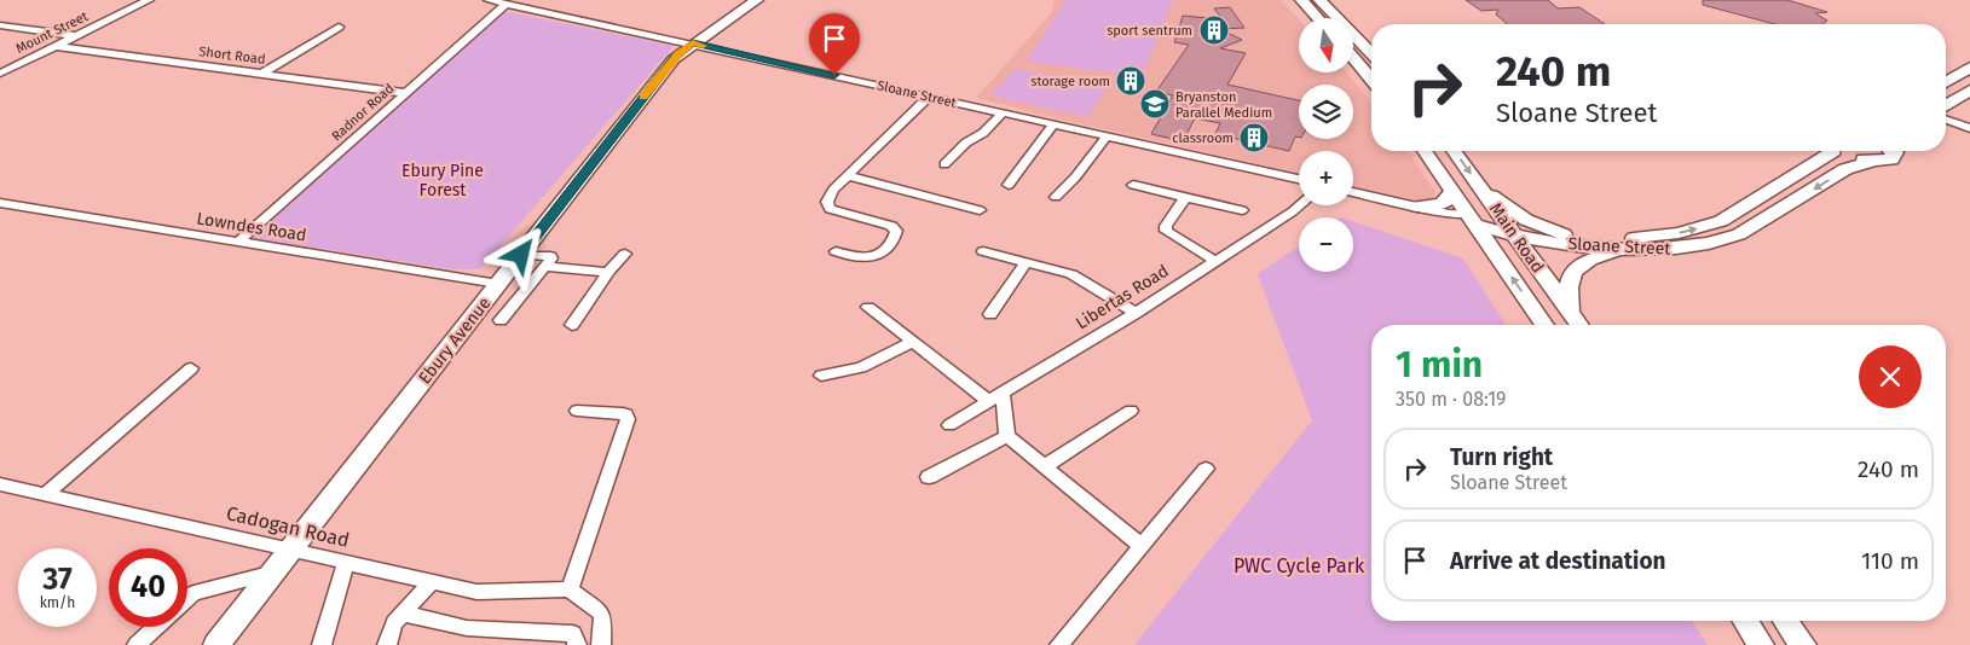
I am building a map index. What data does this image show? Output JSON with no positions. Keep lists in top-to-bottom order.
{
  "streets": {
    "street": [
      "Mount Street",
      "Short Road",
      "Sloane Street",
      "Radnor Road",
      "Lowndes Road",
      "Main Road",
      "Libertas Road",
      "Ebury Avenue",
      "Cadogan Road"
    ]
  },
  "crossings": [
    ["Mount Street", "Short Road"],
    ["Short Road", "Radnor Road"],
    ["Sloane Street", "Radnor Road"],
    ["Sloane Street", "Main Road"],
    ["Sloane Street", "Ebury Avenue"],
    ["Radnor Road", "Lowndes Road"],
    ["Lowndes Road", "Ebury Avenue"],
    ["Ebury Avenue", "Cadogan Road"]
  ],
  "parks": ["Ebury Pine Forest", "PWC Cycle Park"],
  "places": {
    "building": ["sport sentrum", "storage room", "classroom"],
    "school or university": ["Bryanston Parallel Medium"]
  },
  "north": "bottom",
  "page": {
    "map_buttons": ["+", "−"],
    "turn": ["240 m", "Sloane Street"],
    "heading": ["1 min", "350 m · 08:19"],
    "list": [
      {
        "name": "Turn right",
        "note": "Sloane Street",
        "value": "240 m"
      },
      {
        "name": "Arrive at destination",
        "value": "110 m"
      }
    ],
    "speed": "37 km/h",
    "limit": "40"
  }
}
